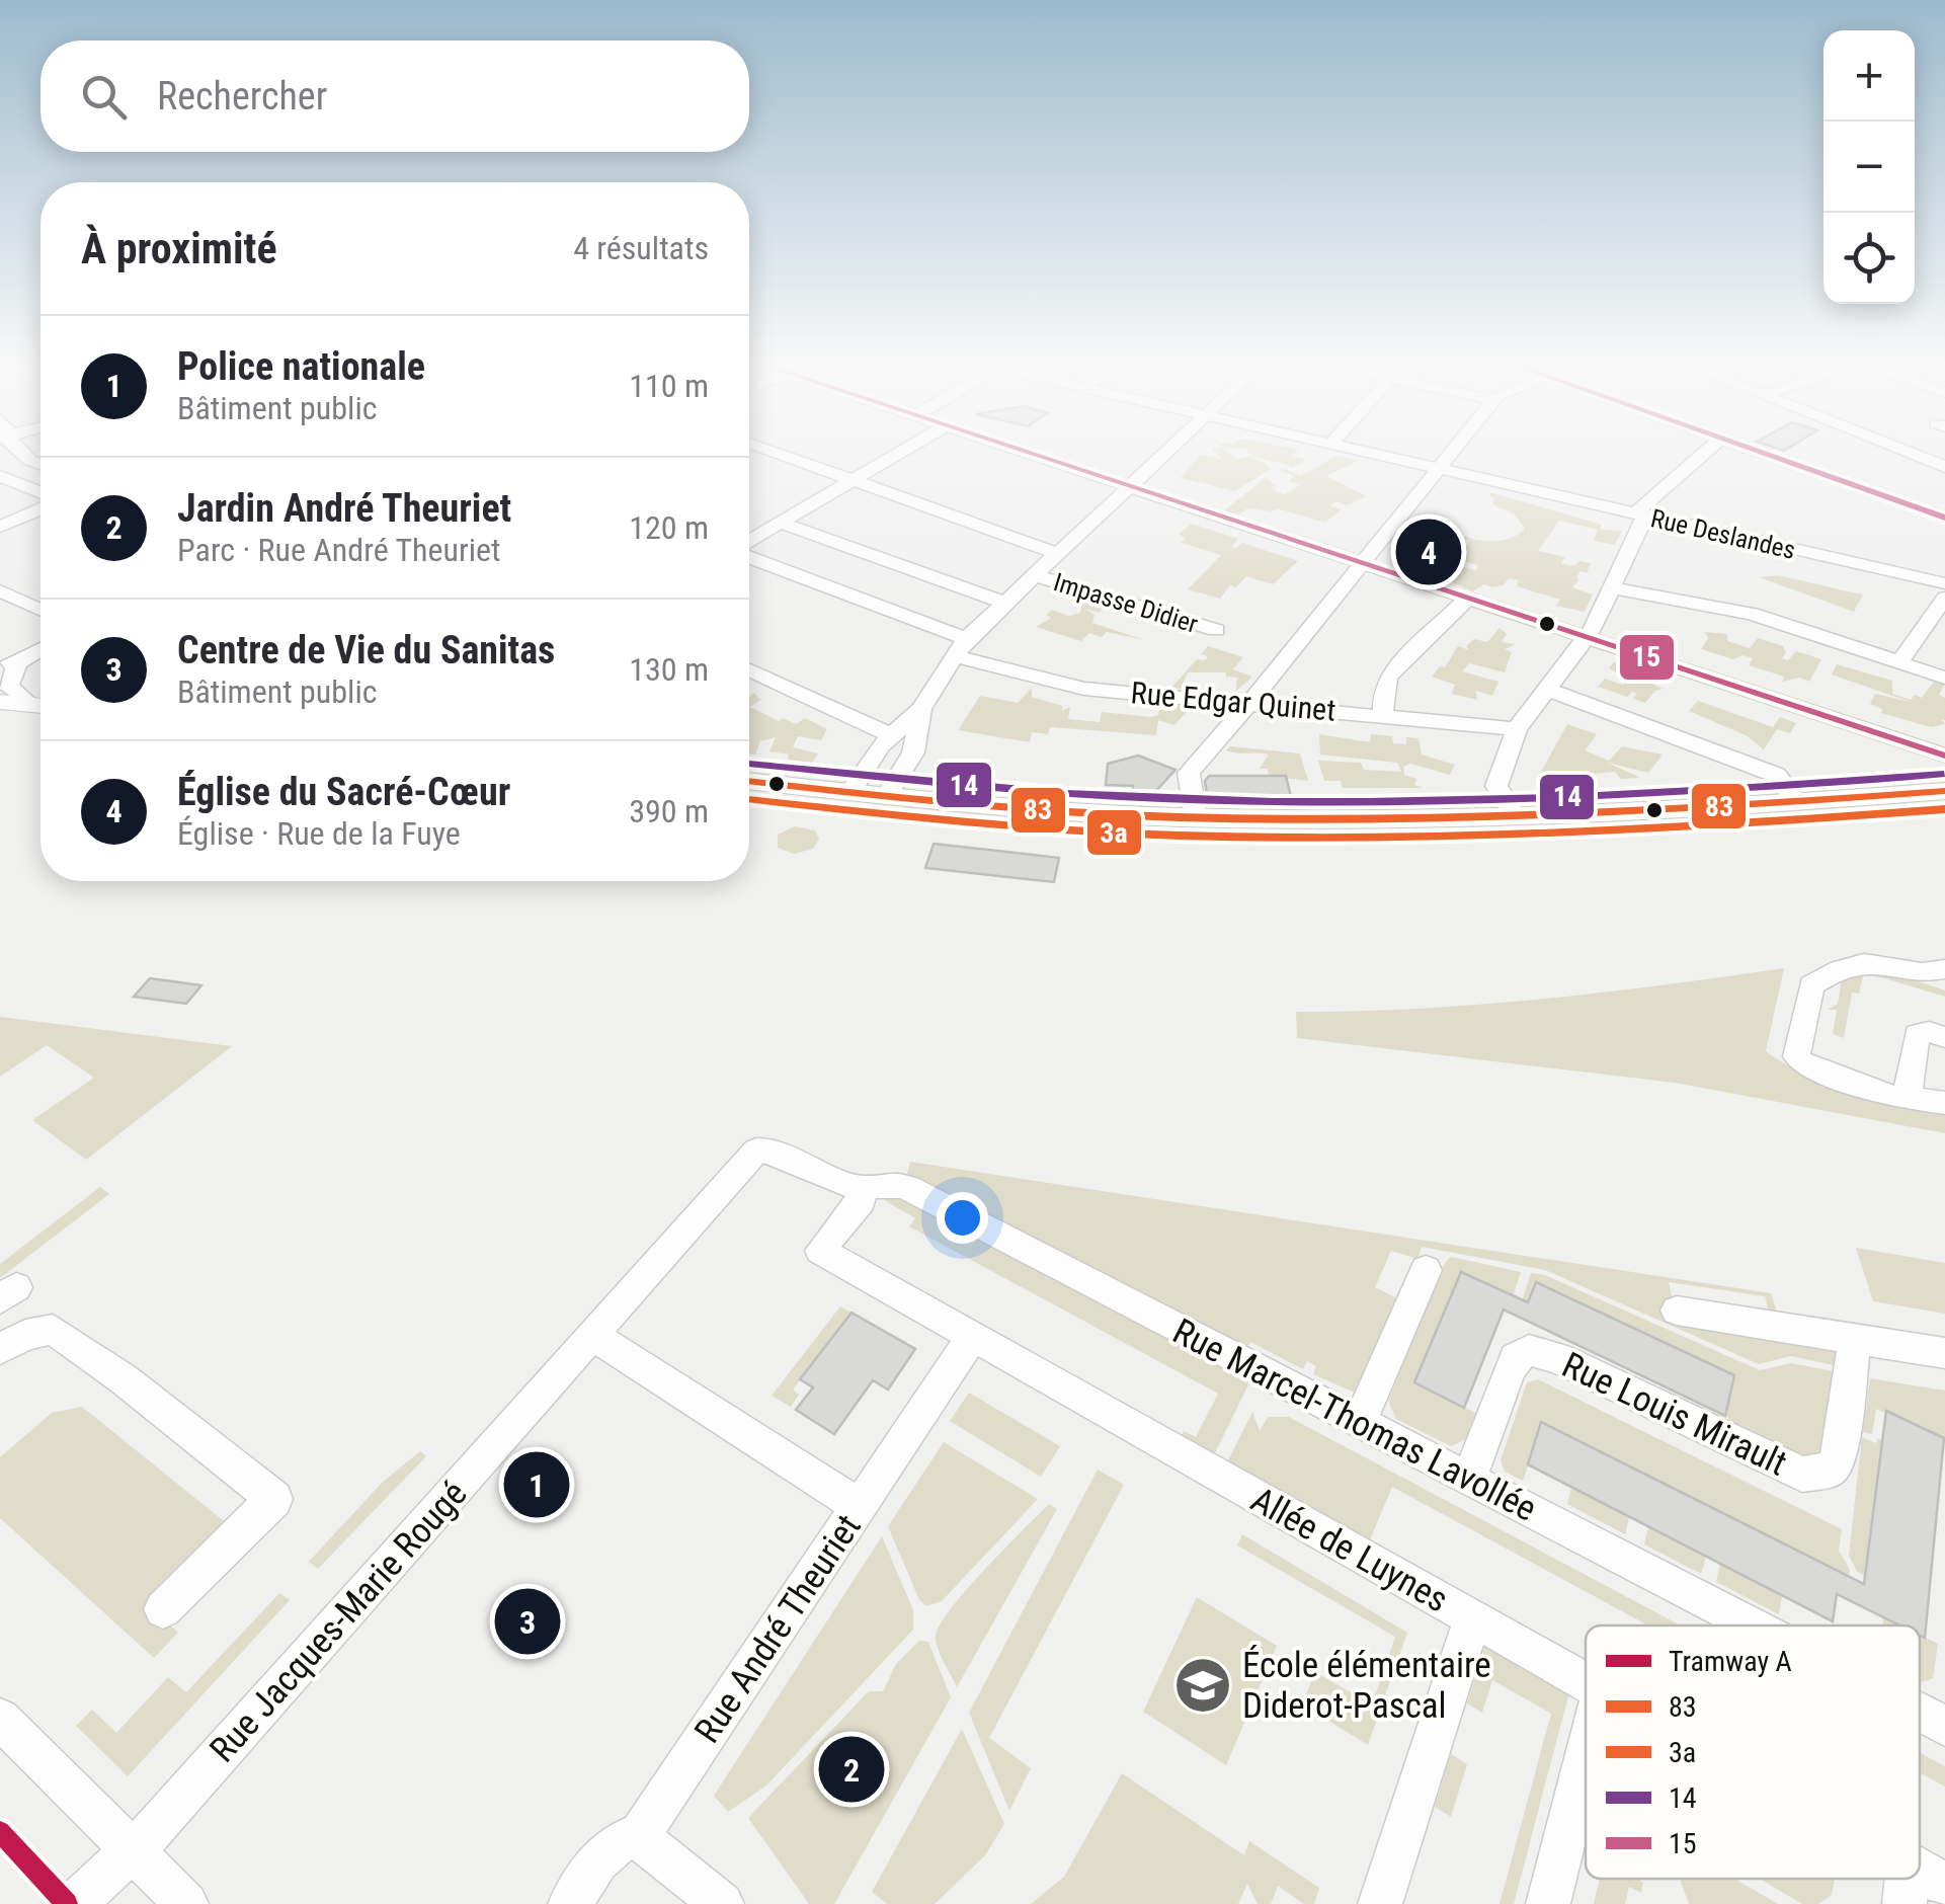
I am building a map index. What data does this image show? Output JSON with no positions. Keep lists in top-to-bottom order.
{
  "streets": {
    "street": [
      "Rue Deslandes",
      "Impasse Didier",
      "Rue Edgar Quinet",
      "Rue Louis Mirault",
      "Rue Marcel-Thomas Lavollée",
      "Allée de Luynes",
      "Rue Jacques-Marie Rougé",
      "Rue André Theuriet"
    ]
  },
  "crossings": [
    ["Rue Louis Mirault", "Rue Marcel-Thomas Lavollée"],
    ["Rue Marcel-Thomas Lavollée", "Allée de Luynes"],
    ["Rue Marcel-Thomas Lavollée", "Rue Jacques-Marie Rougé"],
    ["Allée de Luynes", "Rue André Theuriet"]
  ],
  "places": {
    "school or university": ["École élémentaire Diderot-Pascal"]
  },
  "lines": [
    "transit line 15",
    "transit line 14",
    "transit line 83",
    "transit line 3a",
    "tram line A"
  ],
  "legend": [
    "Tramway A",
    "83",
    "3a",
    "14",
    "15"
  ],
  "page": {
    "map_buttons": ["+", "−"],
    "search": "Rechercher",
    "heading": ["À proximité", "4 résultats"],
    "list": [
      {
        "mark": "1",
        "name": "Police nationale",
        "note": "Bâtiment public",
        "value": "110 m"
      },
      {
        "mark": "2",
        "name": "Jardin André Theuriet",
        "note": "Parc · Rue André Theuriet",
        "value": "120 m"
      },
      {
        "mark": "3",
        "name": "Centre de Vie du Sanitas",
        "note": "Bâtiment public",
        "value": "130 m"
      },
      {
        "mark": "4",
        "name": "Église du Sacré-Cœur",
        "note": "Église · Rue de la Fuye",
        "value": "390 m"
      }
    ],
    "pins": [
      "4",
      "1",
      "3",
      "2"
    ]
  }
}
